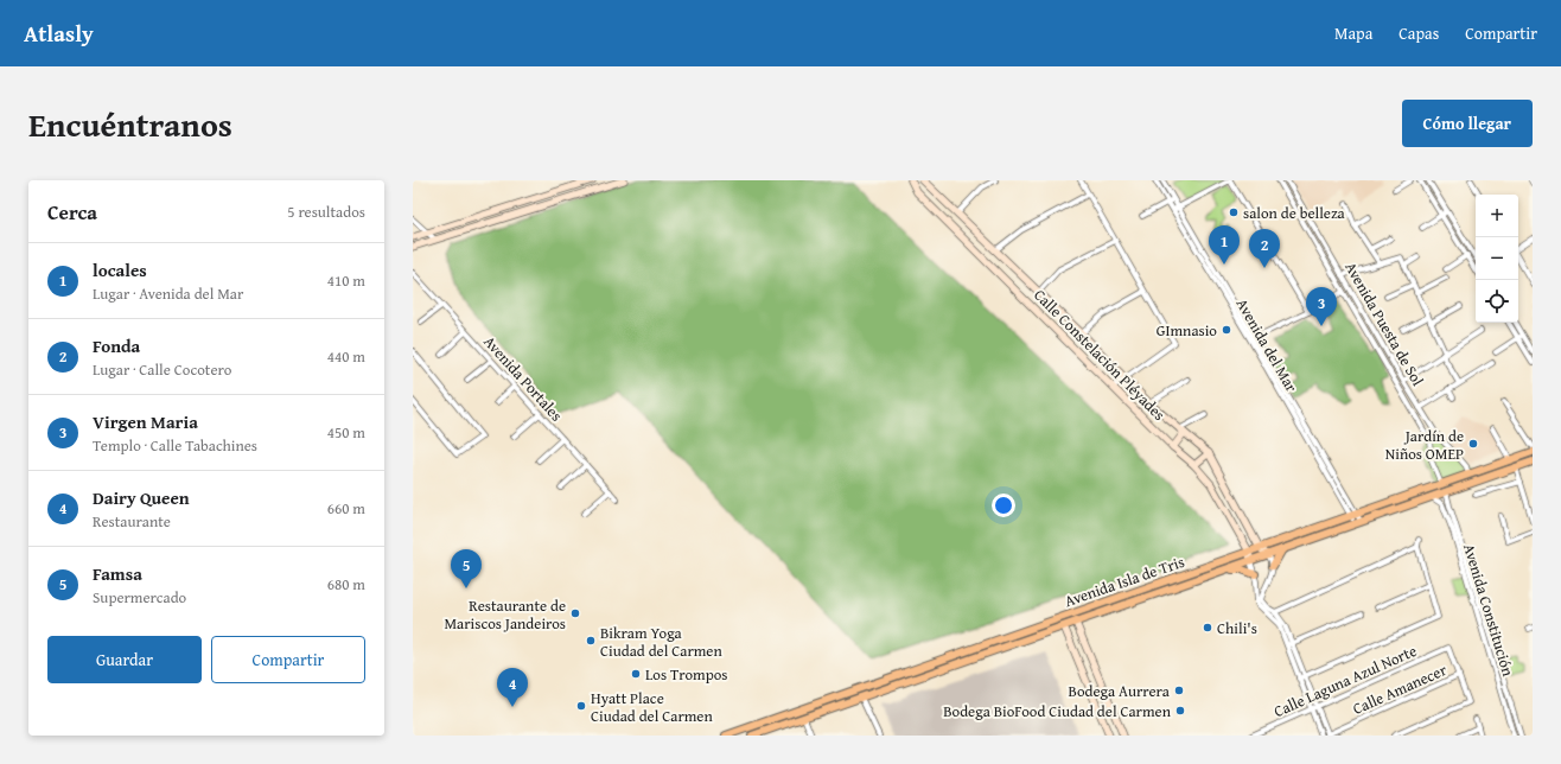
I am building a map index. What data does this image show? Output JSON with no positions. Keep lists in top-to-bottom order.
{
  "streets": {
    "main road": ["Calle Constelación Pléyades", "Avenida Isla de Tris"],
    "street": [
      "Avenida Puesta de Sol",
      "Avenida del Mar",
      "Avenida Portales",
      "Avenida Constitución",
      "Calle Laguna Azul Norte",
      "Calle Amanecer"
    ]
  },
  "crossings": [
    ["Avenida Puesta de Sol", "Avenida Isla de Tris"],
    ["Avenida del Mar", "Avenida Isla de Tris"],
    ["Calle Constelación Pléyades", "Avenida Isla de Tris"],
    ["Avenida Isla de Tris", "Avenida Constitución"],
    ["Calle Laguna Azul Norte", "Calle Amanecer"]
  ],
  "places": [
    "salon de belleza",
    "GImnasio",
    "Jardín de Niños OMEP",
    "Restaurante de Mariscos Jandeiros",
    "Chili's",
    "Bikram Yoga Ciudad del Carmen",
    "Los Trompos",
    "Bodega Aurrera",
    "Hyatt Place Ciudad del Carmen",
    "Bodega BioFood Ciudad del Carmen"
  ],
  "page": {
    "header": "Atlasly",
    "nav": ["Mapa", "Capas", "Compartir"],
    "title": "Encuéntranos",
    "buttons": [
      "Cómo llegar",
      ["Guardar", "Compartir"]
    ],
    "heading": ["Cerca", "5 resultados"],
    "map_buttons": ["+", "−"],
    "pins": [
      "1",
      "2",
      "3",
      "5",
      "4"
    ],
    "list": [
      {
        "mark": "1",
        "name": "locales",
        "note": "Lugar · Avenida del Mar",
        "value": "410 m"
      },
      {
        "mark": "2",
        "name": "Fonda",
        "note": "Lugar · Calle Cocotero",
        "value": "440 m"
      },
      {
        "mark": "3",
        "name": "Virgen Maria",
        "note": "Templo · Calle Tabachines",
        "value": "450 m"
      },
      {
        "mark": "4",
        "name": "Dairy Queen",
        "note": "Restaurante",
        "value": "660 m"
      },
      {
        "mark": "5",
        "name": "Famsa",
        "note": "Supermercado",
        "value": "680 m"
      }
    ]
  }
}
